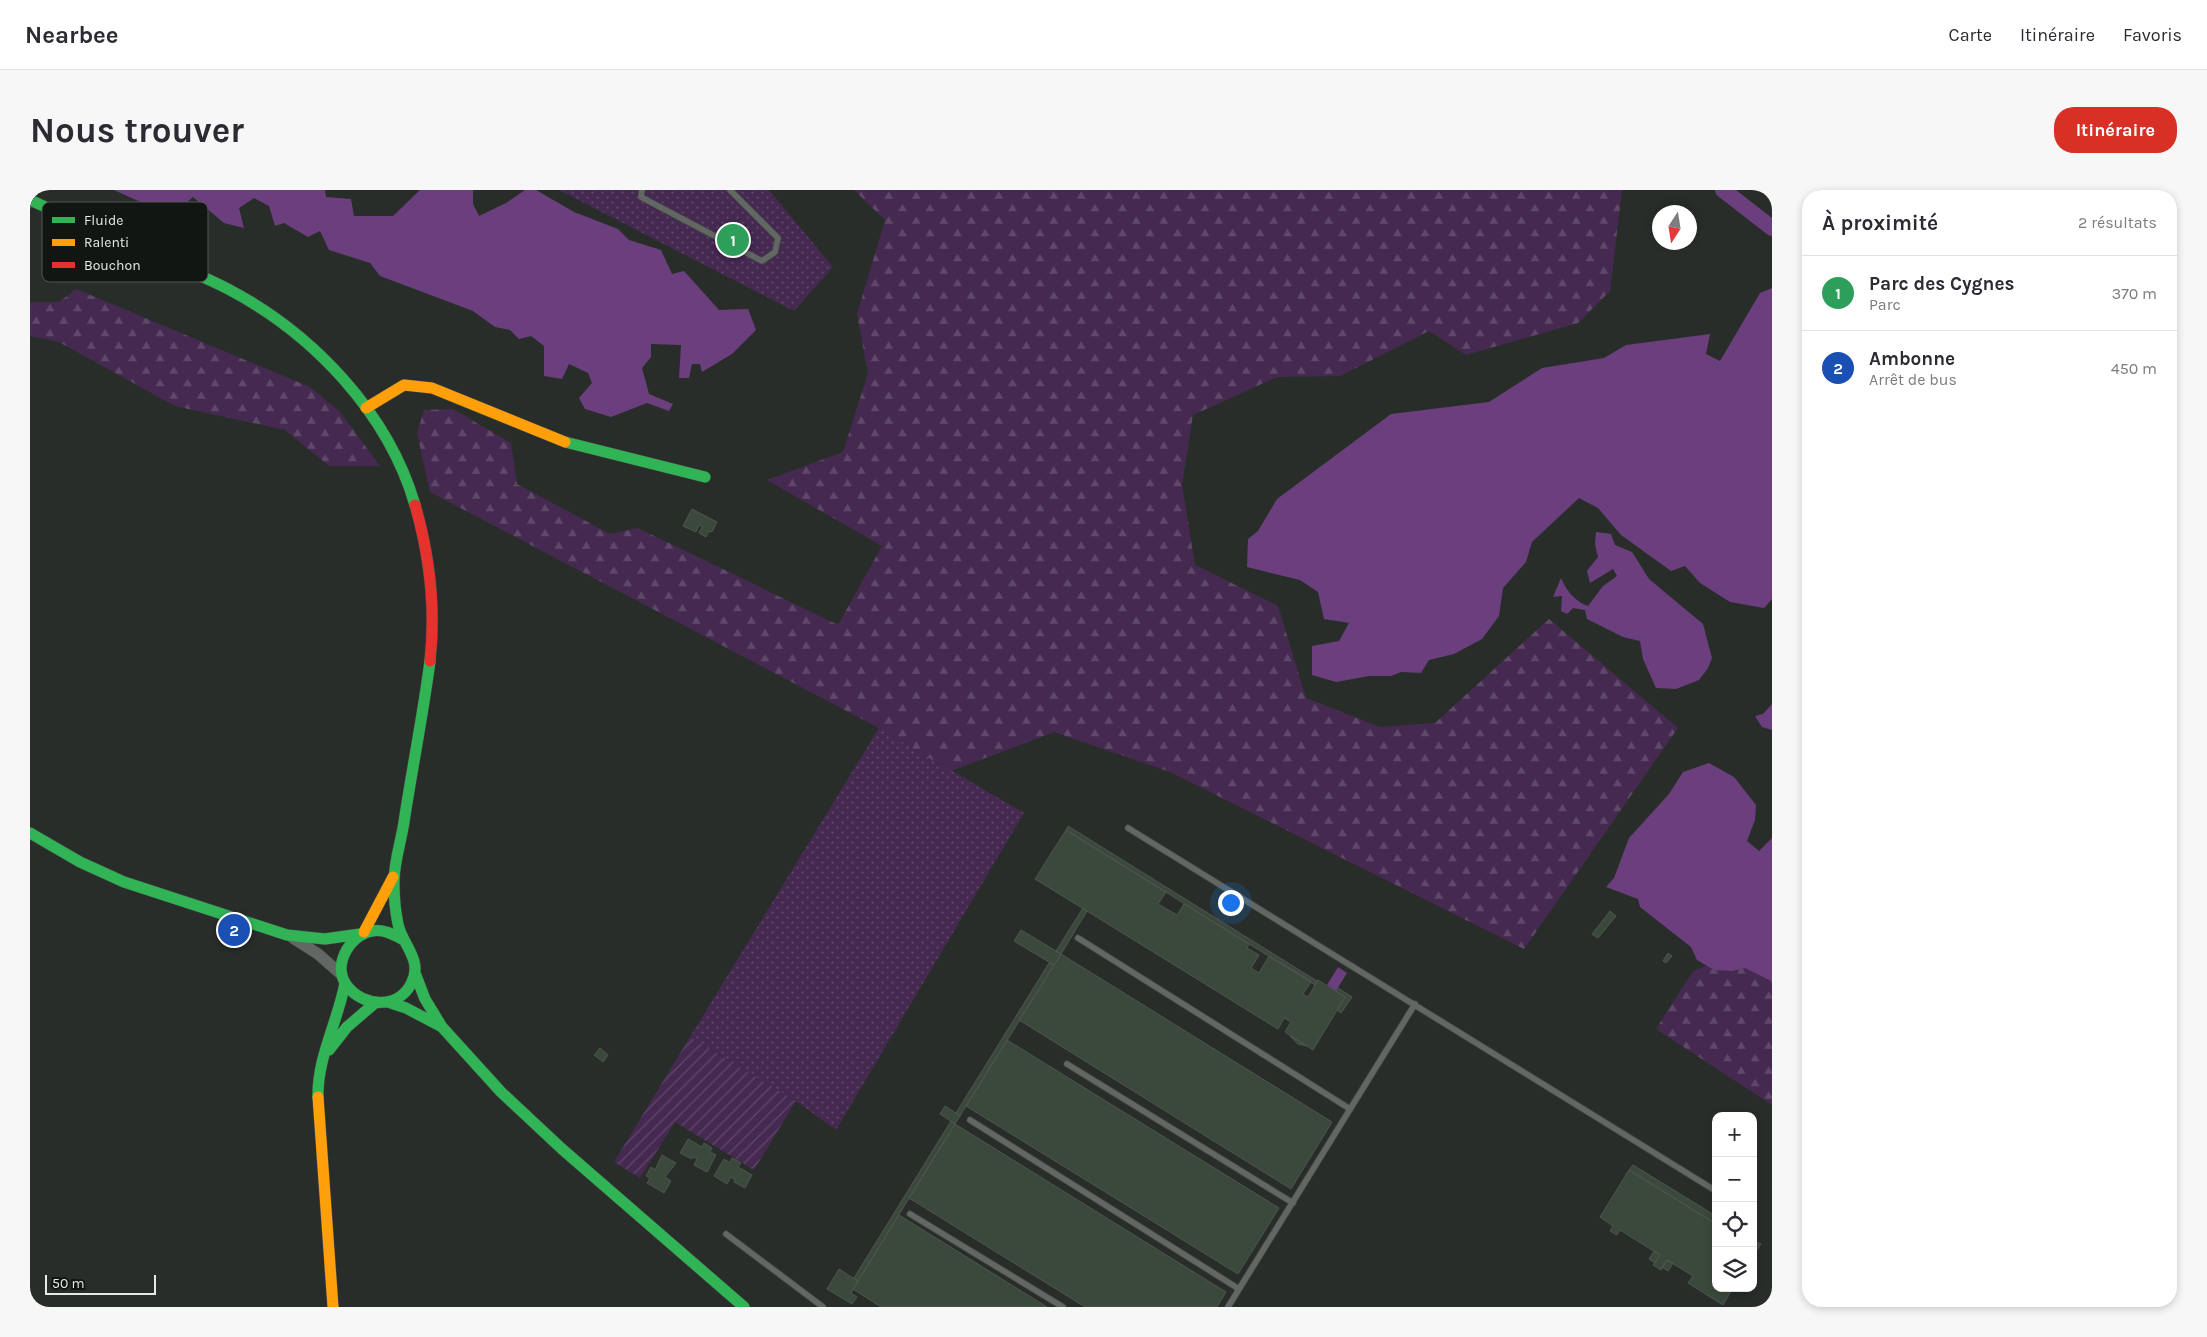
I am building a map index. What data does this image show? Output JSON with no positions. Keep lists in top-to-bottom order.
{
  "legend": ["Fluide", "Ralenti", "Bouchon"],
  "scale_bar": "50 m",
  "north": "bottom",
  "page": {
    "header": "Nearbee",
    "nav": ["Carte", "Itinéraire", "Favoris"],
    "buttons": "Itinéraire",
    "title": "Nous trouver",
    "heading": ["À proximité", "2 résultats"],
    "pins": ["1", "2"],
    "list": [
      {
        "mark": "1",
        "name": "Parc des Cygnes",
        "note": "Parc",
        "value": "370 m"
      },
      {
        "mark": "2",
        "name": "Ambonne",
        "note": "Arrêt de bus",
        "value": "450 m"
      }
    ],
    "map_buttons": ["+", "−"],
    "scale": "50 m"
  }
}
